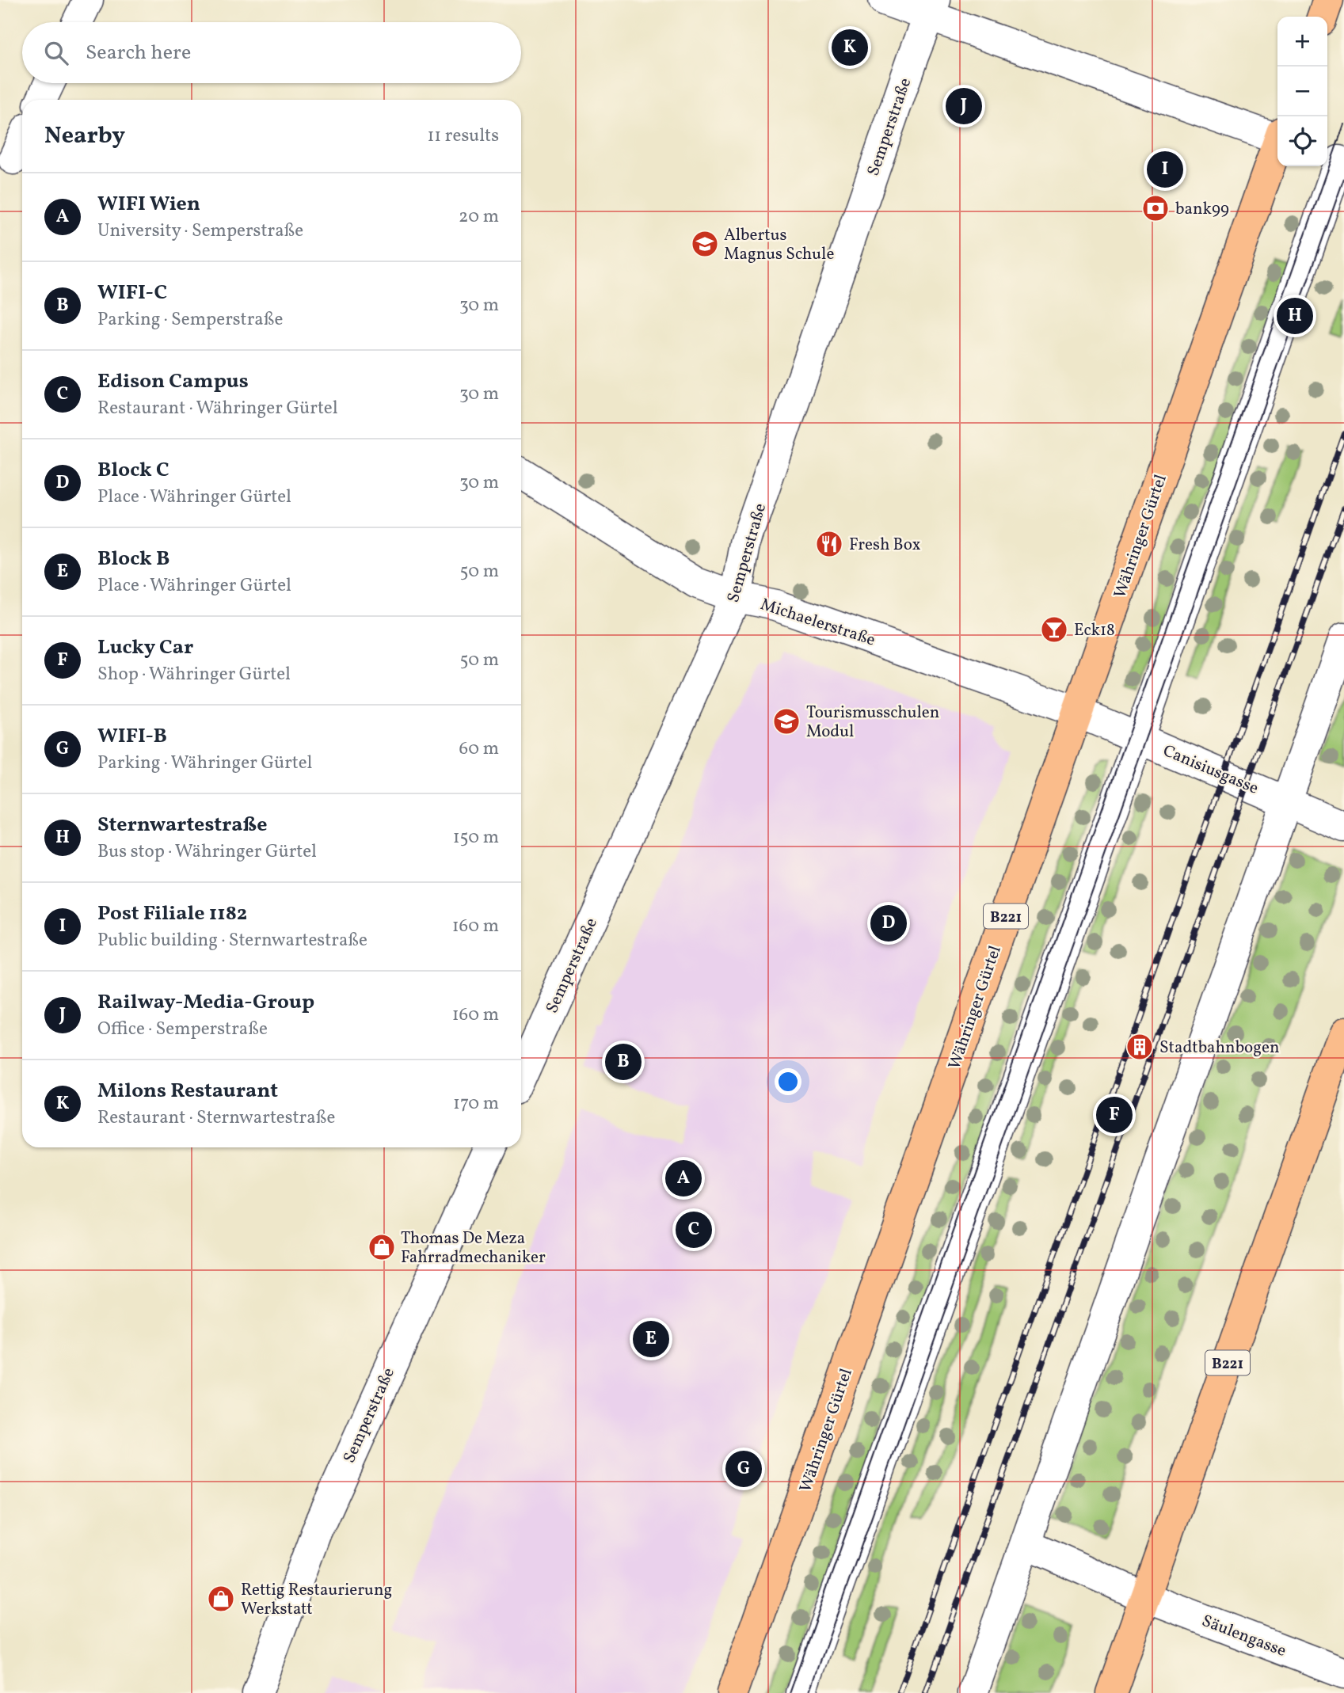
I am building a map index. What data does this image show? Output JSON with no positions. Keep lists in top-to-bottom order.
{
  "streets": {
    "main road": ["Währinger Gürtel", "B221"],
    "street": [
      "Semperstraße",
      "Michaelerstraße",
      "Canisiusgasse",
      "Säulengasse"
    ]
  },
  "crossings": [
    ["Semperstraße", "Michaelerstraße"],
    ["Währinger Gürtel", "Michaelerstraße"],
    ["Währinger Gürtel", "Canisiusgasse"],
    ["Michaelerstraße", "Canisiusgasse"],
    ["B221", "Säulengasse"]
  ],
  "places": {
    "bank": ["bank99"],
    "school or university": ["Albertus Magnus Schule", "Tourismusschulen Modul"],
    "restaurant": ["Fresh Box"],
    "bar": ["Eck18"],
    "building": ["Stadtbahnbogen"],
    "shop": ["Thomas De Meza Fahrradmechaniker", "Rettig Restaurierung Werkstatt"]
  },
  "page": {
    "map_buttons": ["+", "−"],
    "search": "Search here",
    "pins": [
      "K",
      "J",
      "I",
      "H",
      "D",
      "B",
      "F",
      "A",
      "C",
      "E",
      "G"
    ],
    "heading": ["Nearby", "11 results"],
    "list": [
      {
        "mark": "A",
        "name": "WIFI Wien",
        "note": "University · Semperstraße",
        "value": "20 m"
      },
      {
        "mark": "B",
        "name": "WIFI-C",
        "note": "Parking · Semperstraße",
        "value": "30 m"
      },
      {
        "mark": "C",
        "name": "Edison Campus",
        "note": "Restaurant · Währinger Gürtel",
        "value": "30 m"
      },
      {
        "mark": "D",
        "name": "Block C",
        "note": "Place · Währinger Gürtel",
        "value": "30 m"
      },
      {
        "mark": "E",
        "name": "Block B",
        "note": "Place · Währinger Gürtel",
        "value": "50 m"
      },
      {
        "mark": "F",
        "name": "Lucky Car",
        "note": "Shop · Währinger Gürtel",
        "value": "50 m"
      },
      {
        "mark": "G",
        "name": "WIFI-B",
        "note": "Parking · Währinger Gürtel",
        "value": "60 m"
      },
      {
        "mark": "H",
        "name": "Sternwartestraße",
        "note": "Bus stop · Währinger Gürtel",
        "value": "150 m"
      },
      {
        "mark": "I",
        "name": "Post Filiale 1182",
        "note": "Public building · Sternwartestraße",
        "value": "160 m"
      },
      {
        "mark": "J",
        "name": "Railway-Media-Group",
        "note": "Office · Semperstraße",
        "value": "160 m"
      },
      {
        "mark": "K",
        "name": "Milons Restaurant",
        "note": "Restaurant · Sternwartestraße",
        "value": "170 m"
      }
    ]
  }
}
